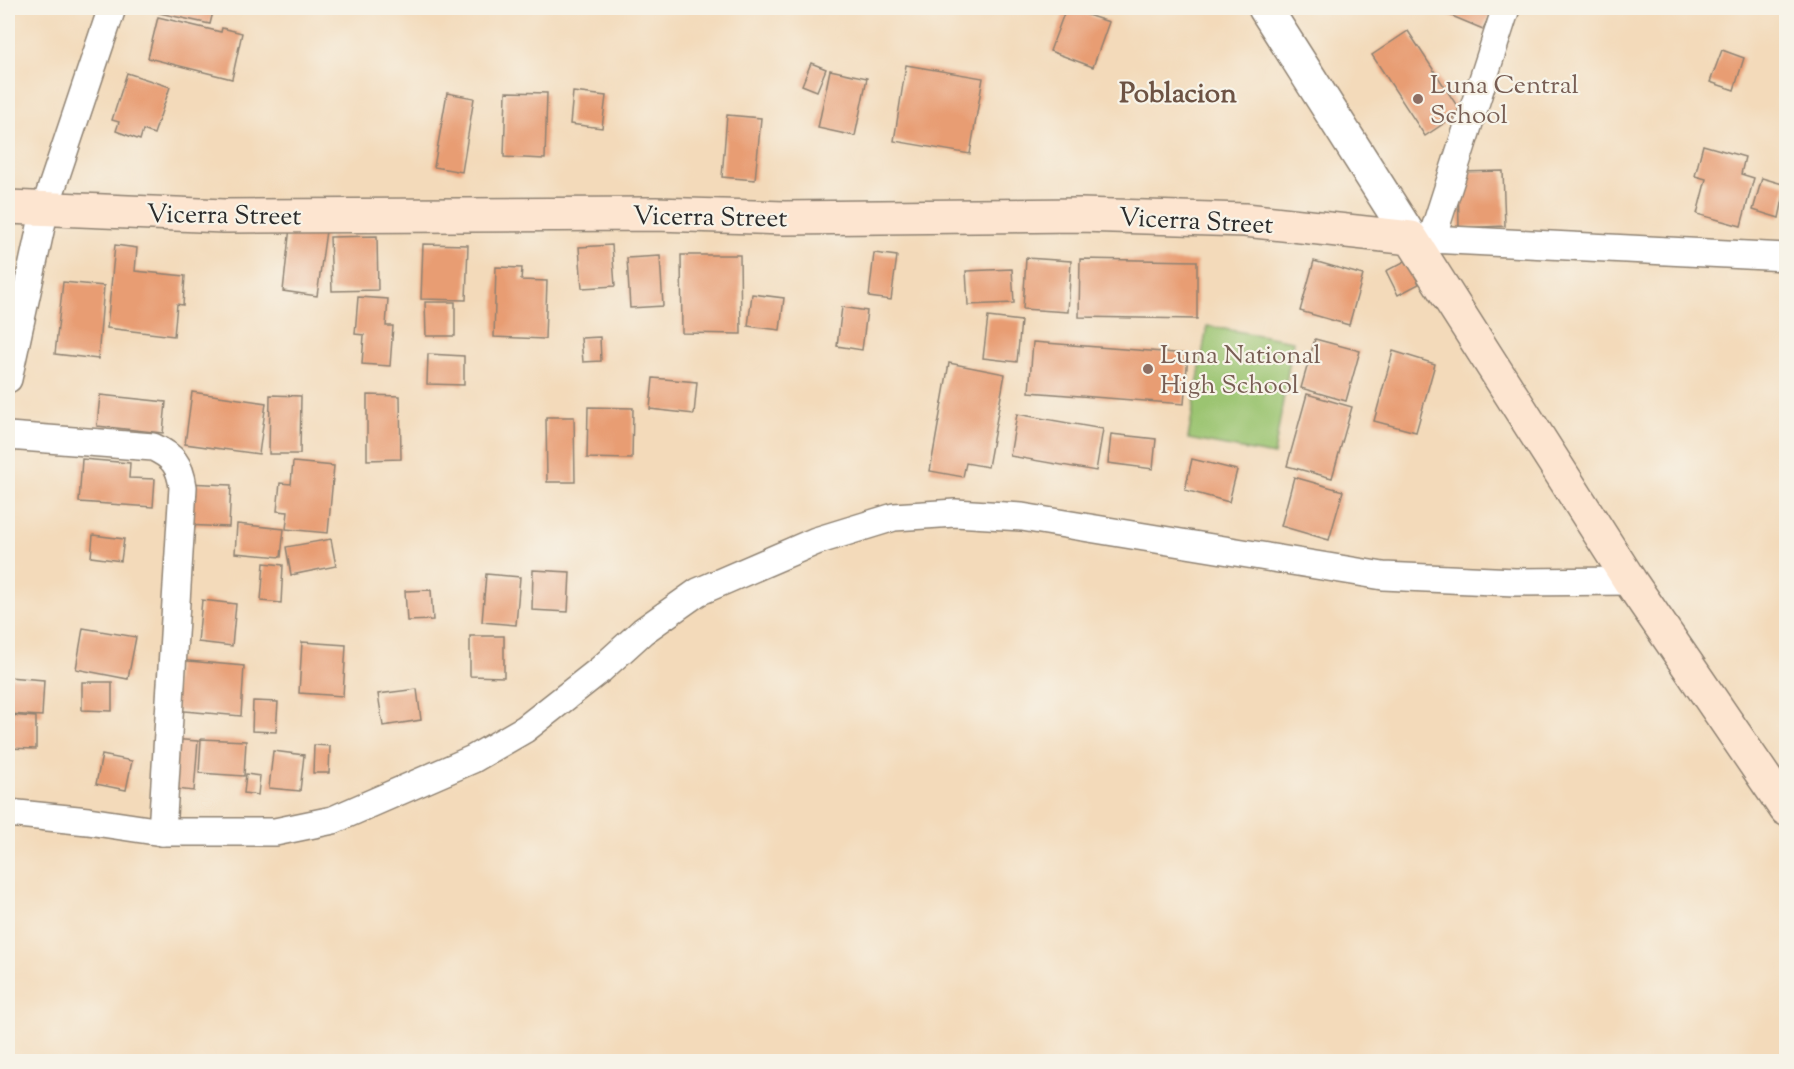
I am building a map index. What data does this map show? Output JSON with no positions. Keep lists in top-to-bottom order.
{
  "streets": {
    "main road": ["Vicerra Street"]
  },
  "districts": ["Poblacion"],
  "places": ["Luna Central School", "Luna National High School"]
}
